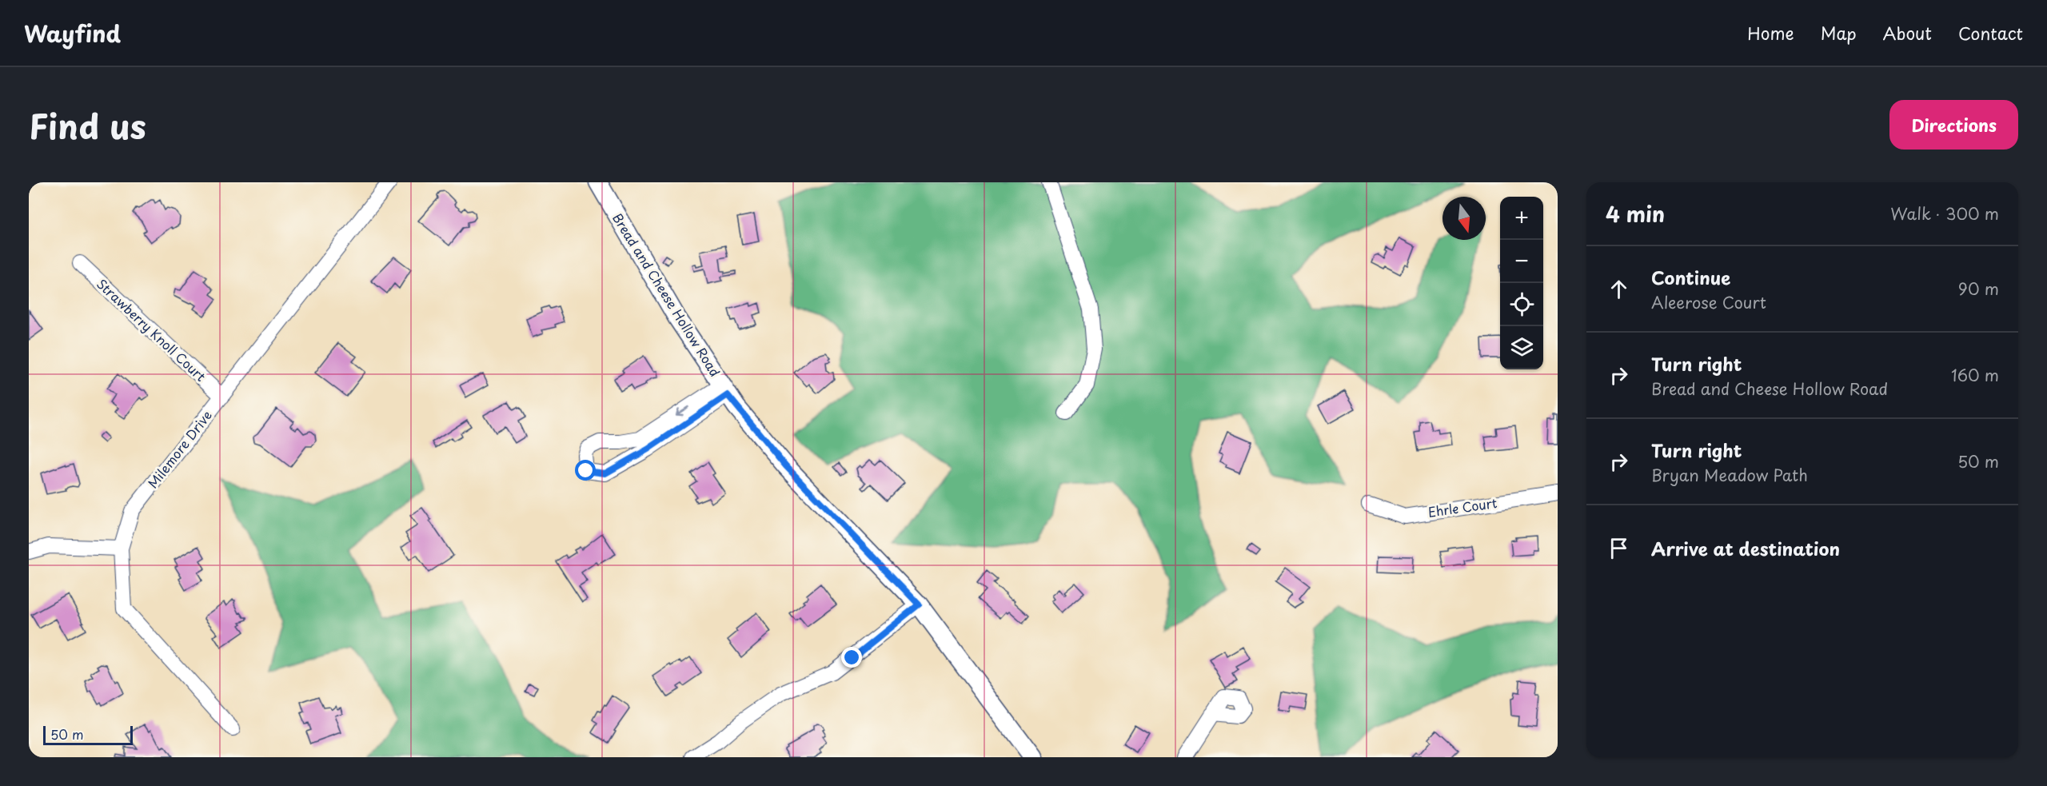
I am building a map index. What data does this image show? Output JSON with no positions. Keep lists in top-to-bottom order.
{
  "streets": {
    "main road": ["Bread and Cheese Hollow Road"],
    "street": ["Strawberry Knoll Court", "Milemore Drive", "Ehrle Court"]
  },
  "crossings": [
    ["Strawberry Knoll Court", "Milemore Drive"]
  ],
  "scale_bar": "50 m",
  "north": "bottom",
  "page": {
    "header": "Wayfind",
    "nav": [
      "Home",
      "Map",
      "About",
      "Contact"
    ],
    "title": "Find us",
    "buttons": "Directions",
    "heading": ["4 min", "Walk · 300 m"],
    "map_buttons": ["+", "−"],
    "list": [
      ["Continue", "Aleerose Court", "90 m"],
      ["Turn right", "Bread and Cheese Hollow Road", "160 m"],
      ["Turn right", "Bryan Meadow Path", "50 m"],
      "Arrive at destination"
    ],
    "scale": "50 m"
  }
}
